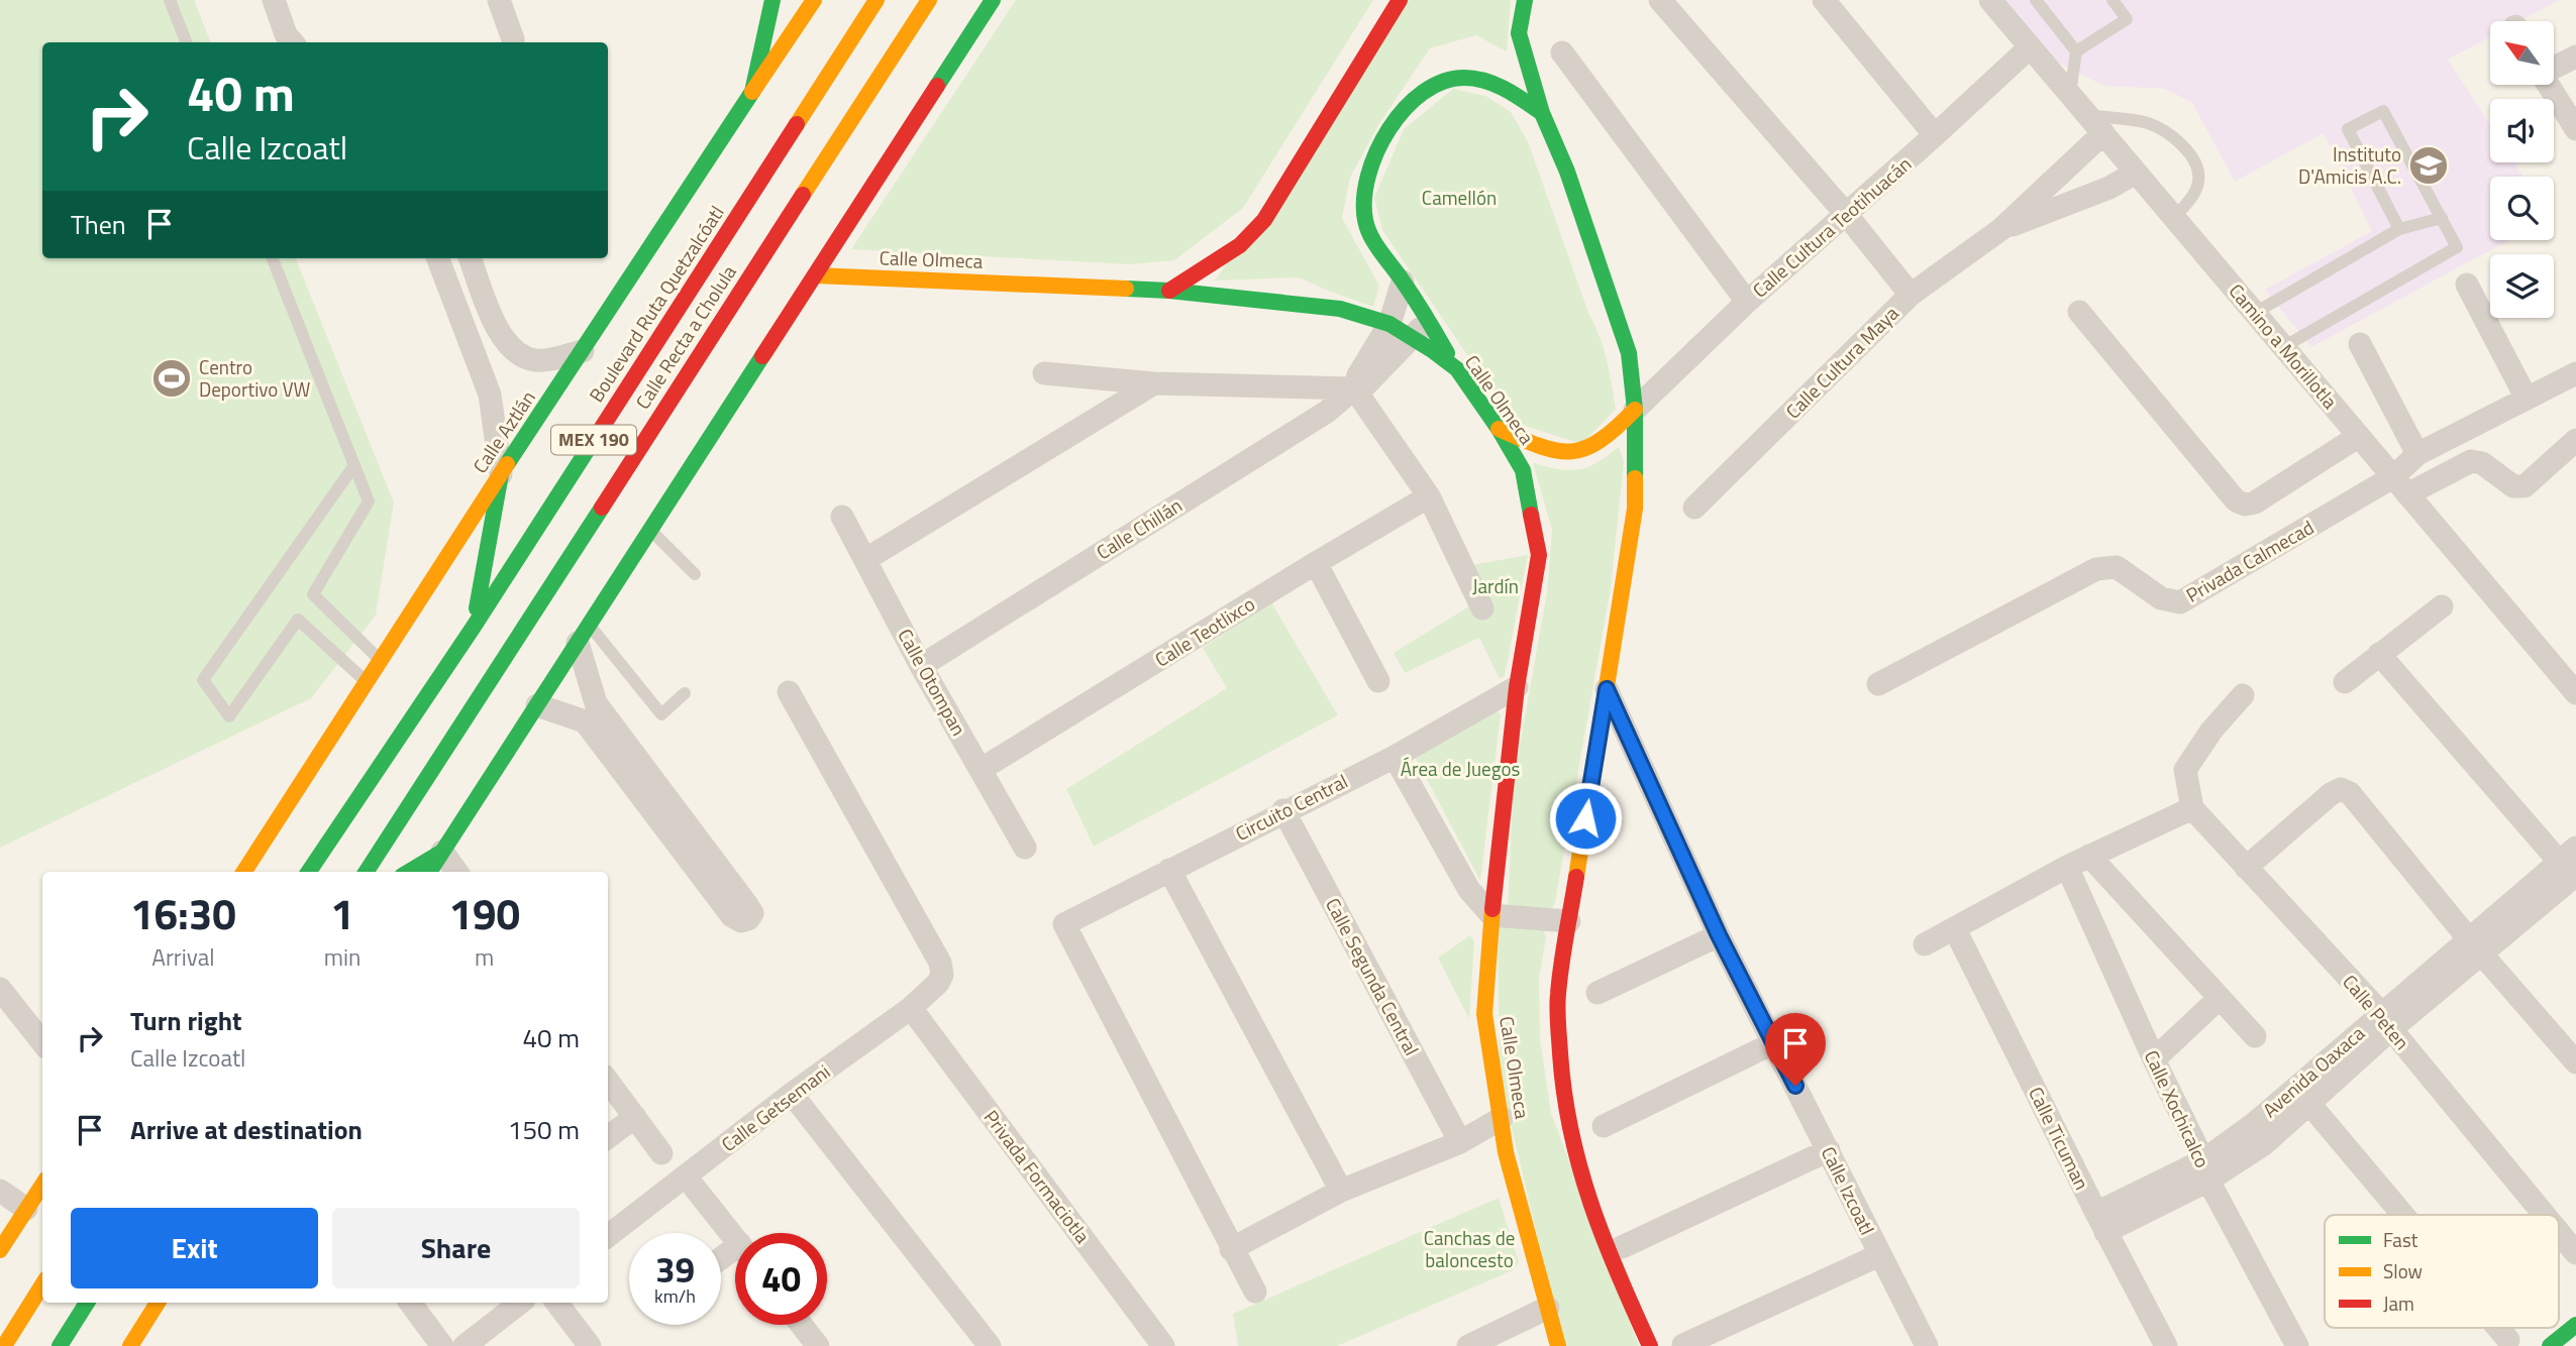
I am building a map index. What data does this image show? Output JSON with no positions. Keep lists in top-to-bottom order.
{
  "streets": {
    "main road": [
      "Calle Olmeca",
      "Boulevard Ruta Quetzalcóatl",
      "Calle Recta a Cholula",
      "Calle Aztlán",
      "MEX 190"
    ],
    "street": [
      "Calle Cultura Teotihuacán",
      "Camino a Morillotla",
      "Calle Cultura Maya",
      "Calle Chillán",
      "Privada Calmecad",
      "Calle Teotlixco",
      "Calle Otompan",
      "Circuito Central",
      "Calle Segunda Central",
      "Calle Peten",
      "Avenida Oaxaca",
      "Calle Getsemani",
      "Calle Xochicalco",
      "Calle Ticuman",
      "Privada Formaciotla",
      "Calle Izcoatl"
    ]
  },
  "crossings": [
    ["Calle Cultura Teotihuacán", "Camino a Morillotla"],
    ["Calle Olmeca", "Calle Chillán"],
    ["Calle Olmeca", "Circuito Central"],
    ["Camino a Morillotla", "Calle Cultura Maya"],
    ["Camino a Morillotla", "Privada Calmecad"],
    ["Calle Chillán", "Calle Otompan"],
    ["Calle Teotlixco", "Calle Otompan"],
    ["Circuito Central", "Calle Segunda Central"],
    ["Calle Peten", "Avenida Oaxaca"],
    ["Avenida Oaxaca", "Calle Xochicalco"],
    ["Avenida Oaxaca", "Calle Ticuman"],
    ["Calle Getsemani", "Privada Formaciotla"]
  ],
  "parks": [
    "Camellón",
    "Jardín",
    "Área de Juegos",
    "Canchas de baloncesto"
  ],
  "places": {
    "school or university": ["Instituto D'Amicis A.C."],
    "sports": ["Centro Deportivo VW"]
  },
  "legend": ["Fast", "Slow", "Jam"],
  "north": "top left",
  "page": {
    "turn": ["40 m", "Calle Izcoatl"],
    "then": "Then",
    "eta": [
      "16:30",
      "Arrival",
      "1",
      "min",
      "190",
      "m"
    ],
    "list": [
      {
        "name": "Turn right",
        "note": "Calle Izcoatl",
        "value": "40 m"
      },
      {
        "name": "Arrive at destination",
        "value": "150 m"
      }
    ],
    "buttons": ["Exit", "Share"],
    "speed": "39 km/h",
    "limit": "40"
  }
}
